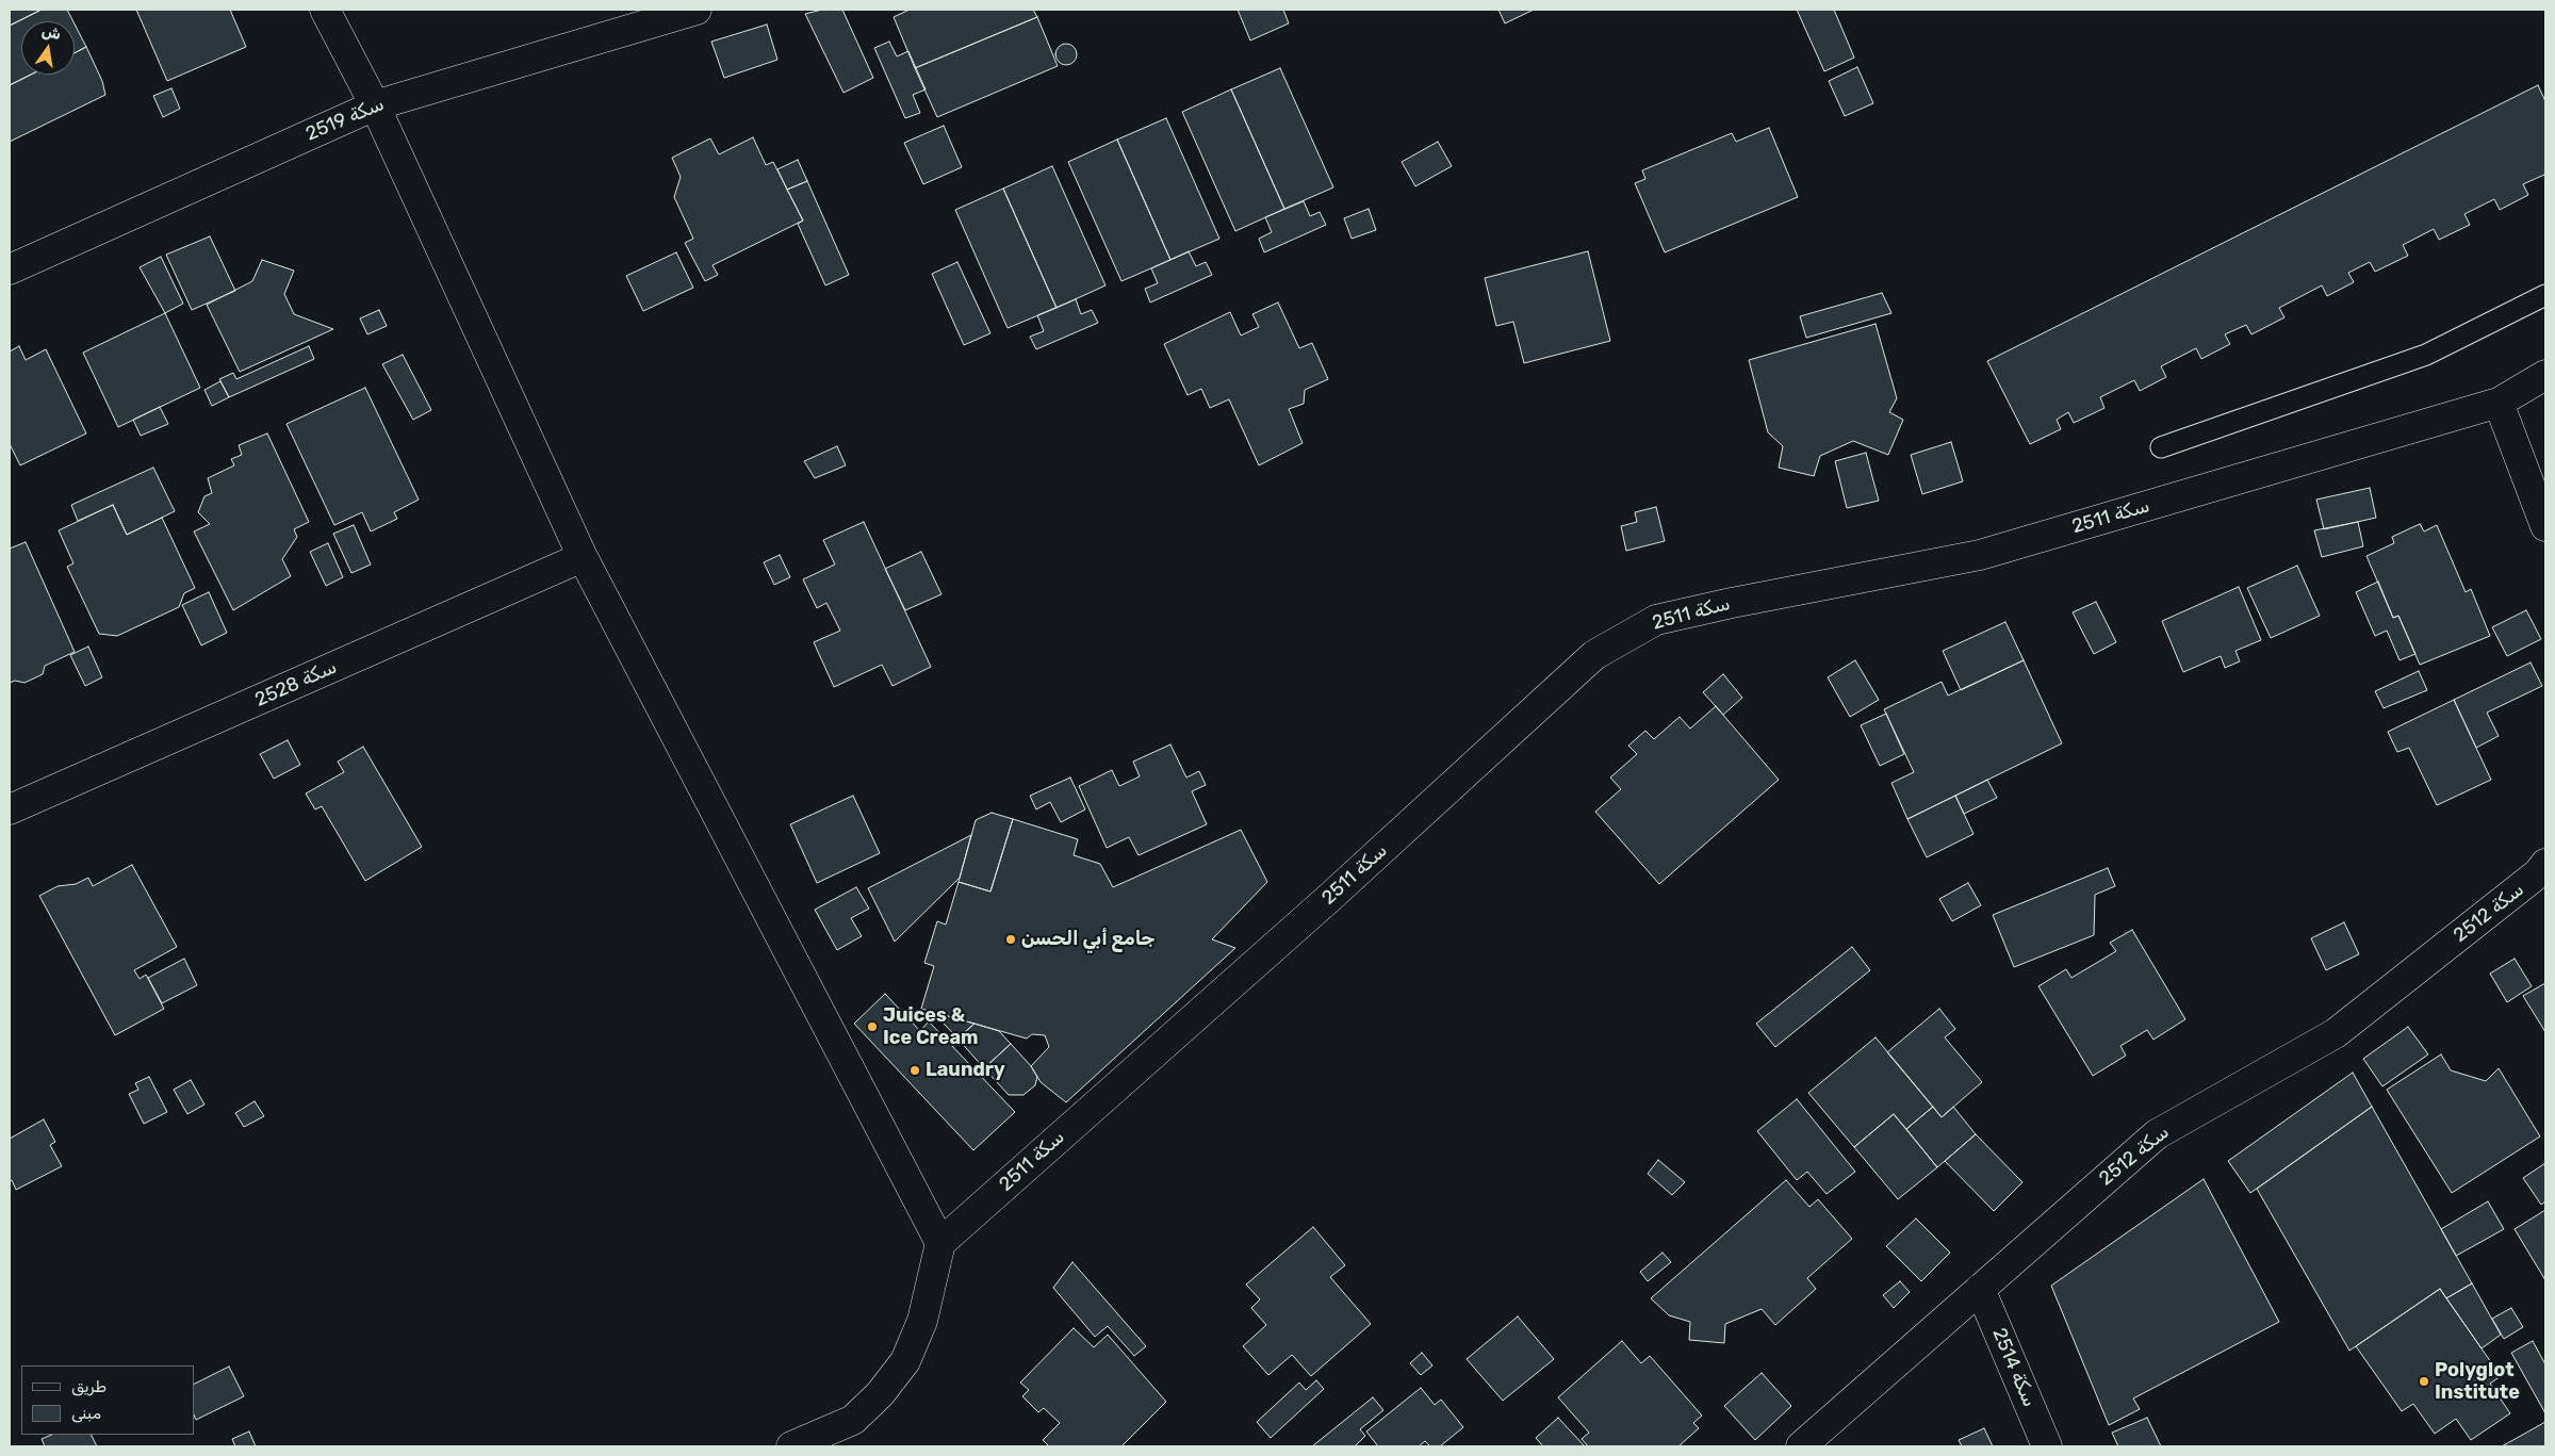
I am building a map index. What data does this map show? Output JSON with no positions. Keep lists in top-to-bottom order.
{
  "streets": {
    "street": [
      "سكة 2519",
      "سكة 2511",
      "سكة 2528",
      "سكة 2512",
      "سكة 2514"
    ]
  },
  "crossings": [
    ["سكة 2512", "سكة 2514"]
  ],
  "places": [
    "جامع أبي الحسن",
    "Juices & Ice Cream",
    "Laundry",
    "Polyglot Institute"
  ],
  "legend": ["طريق", "مبنى"],
  "north": "top"
}
